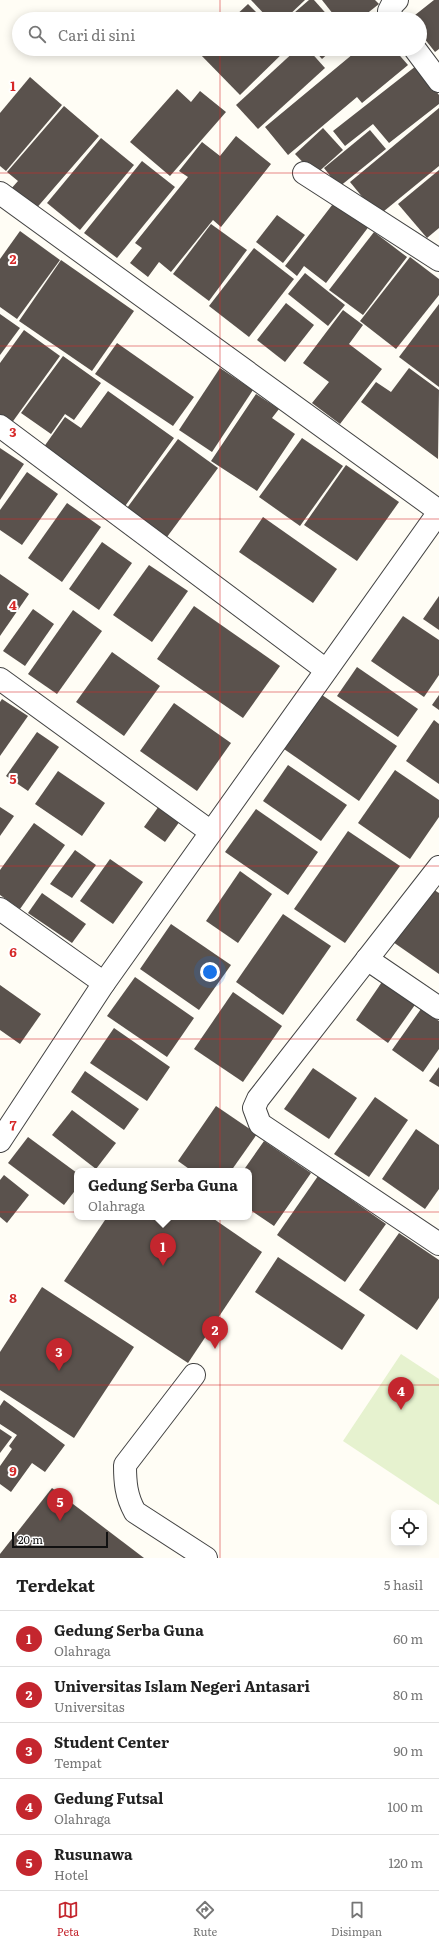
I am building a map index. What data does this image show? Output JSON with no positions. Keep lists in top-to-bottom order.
{
  "scale_bar": "20 m",
  "page": {
    "search": "Cari di sini",
    "popup": ["Gedung Serba Guna", "Olahraga"],
    "pins": [
      "1",
      "2",
      "3",
      "4",
      "5"
    ],
    "scale": "20 m",
    "heading": ["Terdekat", "5 hasil"],
    "list": [
      {
        "mark": "1",
        "name": "Gedung Serba Guna",
        "note": "Olahraga",
        "value": "60 m"
      },
      {
        "mark": "2",
        "name": "Universitas Islam Negeri Antasari",
        "note": "Universitas",
        "value": "80 m"
      },
      {
        "mark": "3",
        "name": "Student Center",
        "note": "Tempat",
        "value": "90 m"
      },
      {
        "mark": "4",
        "name": "Gedung Futsal",
        "note": "Olahraga",
        "value": "100 m"
      },
      {
        "mark": "5",
        "name": "Rusunawa",
        "note": "Hotel",
        "value": "120 m"
      }
    ],
    "nav": ["Peta", "Rute", "Disimpan"]
  },
  "grid": {
    "rows": [
      "1",
      "2",
      "3",
      "4",
      "5",
      "6",
      "7",
      "8",
      "9"
    ]
  }
}
